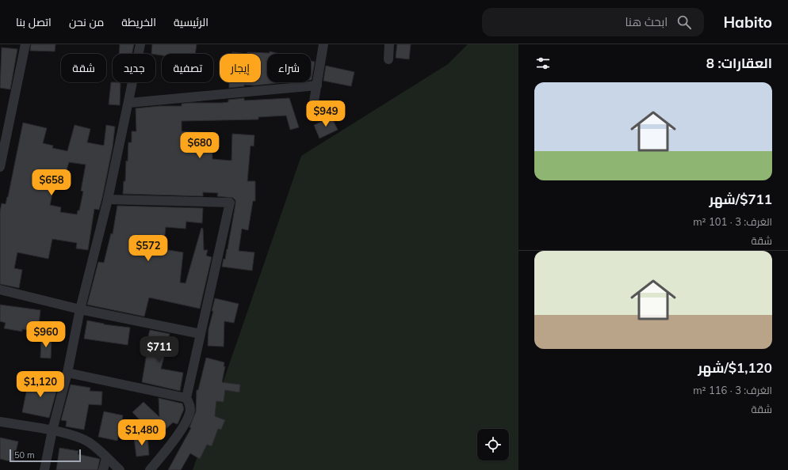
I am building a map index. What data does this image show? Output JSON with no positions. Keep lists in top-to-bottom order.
{
  "scale_bar": "50 m",
  "page": {
    "header": "Habito",
    "search": "ابحث هنا",
    "nav": [
      "الرئيسية",
      "الخريطة",
      "من نحن",
      "اتصل بنا"
    ],
    "heading": "العقارات: 8",
    "chip": [
      "شراء",
      "إيجار",
      "تصفية",
      "جديد",
      "شقة"
    ],
    "list": [
      {
        "name": "$711/شهر",
        "note": "الغرف: 3 · 101 m² · شقة"
      },
      {
        "name": "$1,120/شهر",
        "note": "الغرف: 3 · 116 m² · شقة"
      }
    ],
    "price": [
      "$949",
      "$680",
      "$658",
      "$572",
      "$960",
      "$711",
      "$1,120",
      "$1,480"
    ],
    "scale": "50 m"
  }
}
